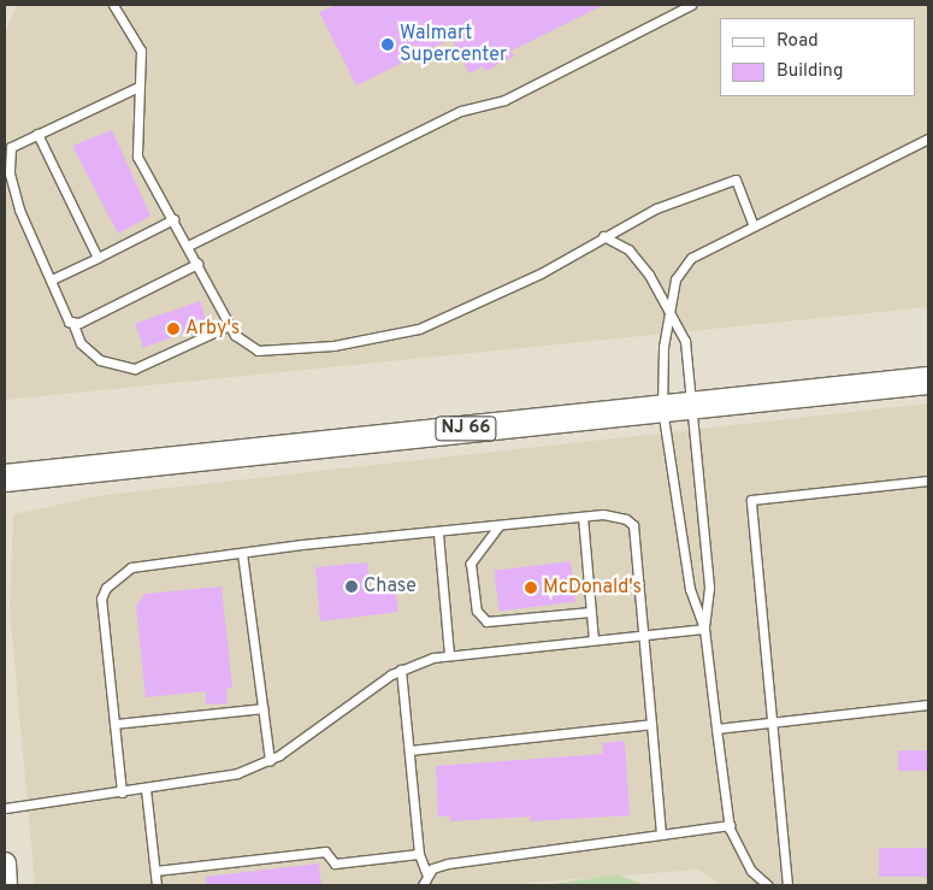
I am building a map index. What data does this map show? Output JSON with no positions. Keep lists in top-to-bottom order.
{
  "streets": {
    "highway": ["NJ 66"]
  },
  "places": [
    "Walmart Supercenter",
    "Arby's",
    "Chase",
    "McDonald's"
  ],
  "legend": ["Road", "Building"]
}
